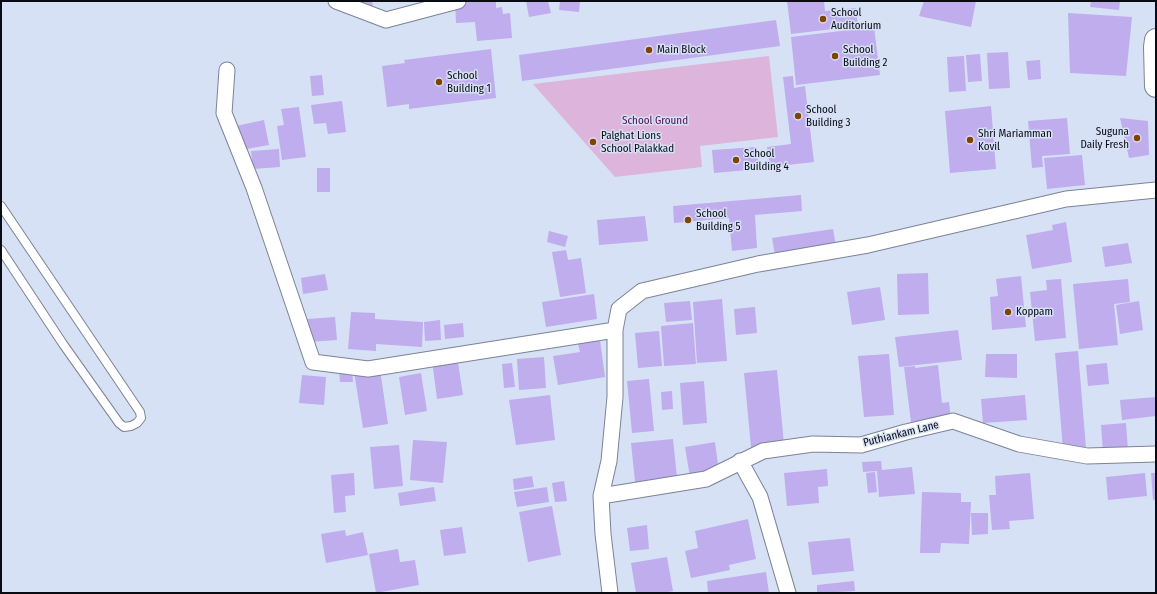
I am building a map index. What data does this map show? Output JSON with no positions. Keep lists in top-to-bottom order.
{
  "streets": {
    "street": ["Puthiankam Lane"]
  },
  "parks": ["School Ground"],
  "places": [
    "School Auditorium",
    "Main Block",
    "School Building 2",
    "School Building 1",
    "School Building 3",
    "Suguna Daily Fresh",
    "Shri Mariamman Kovil",
    "Palghat Lions School Palakkad",
    "School Building 4",
    "School Building 5",
    "Koppam"
  ]
}
